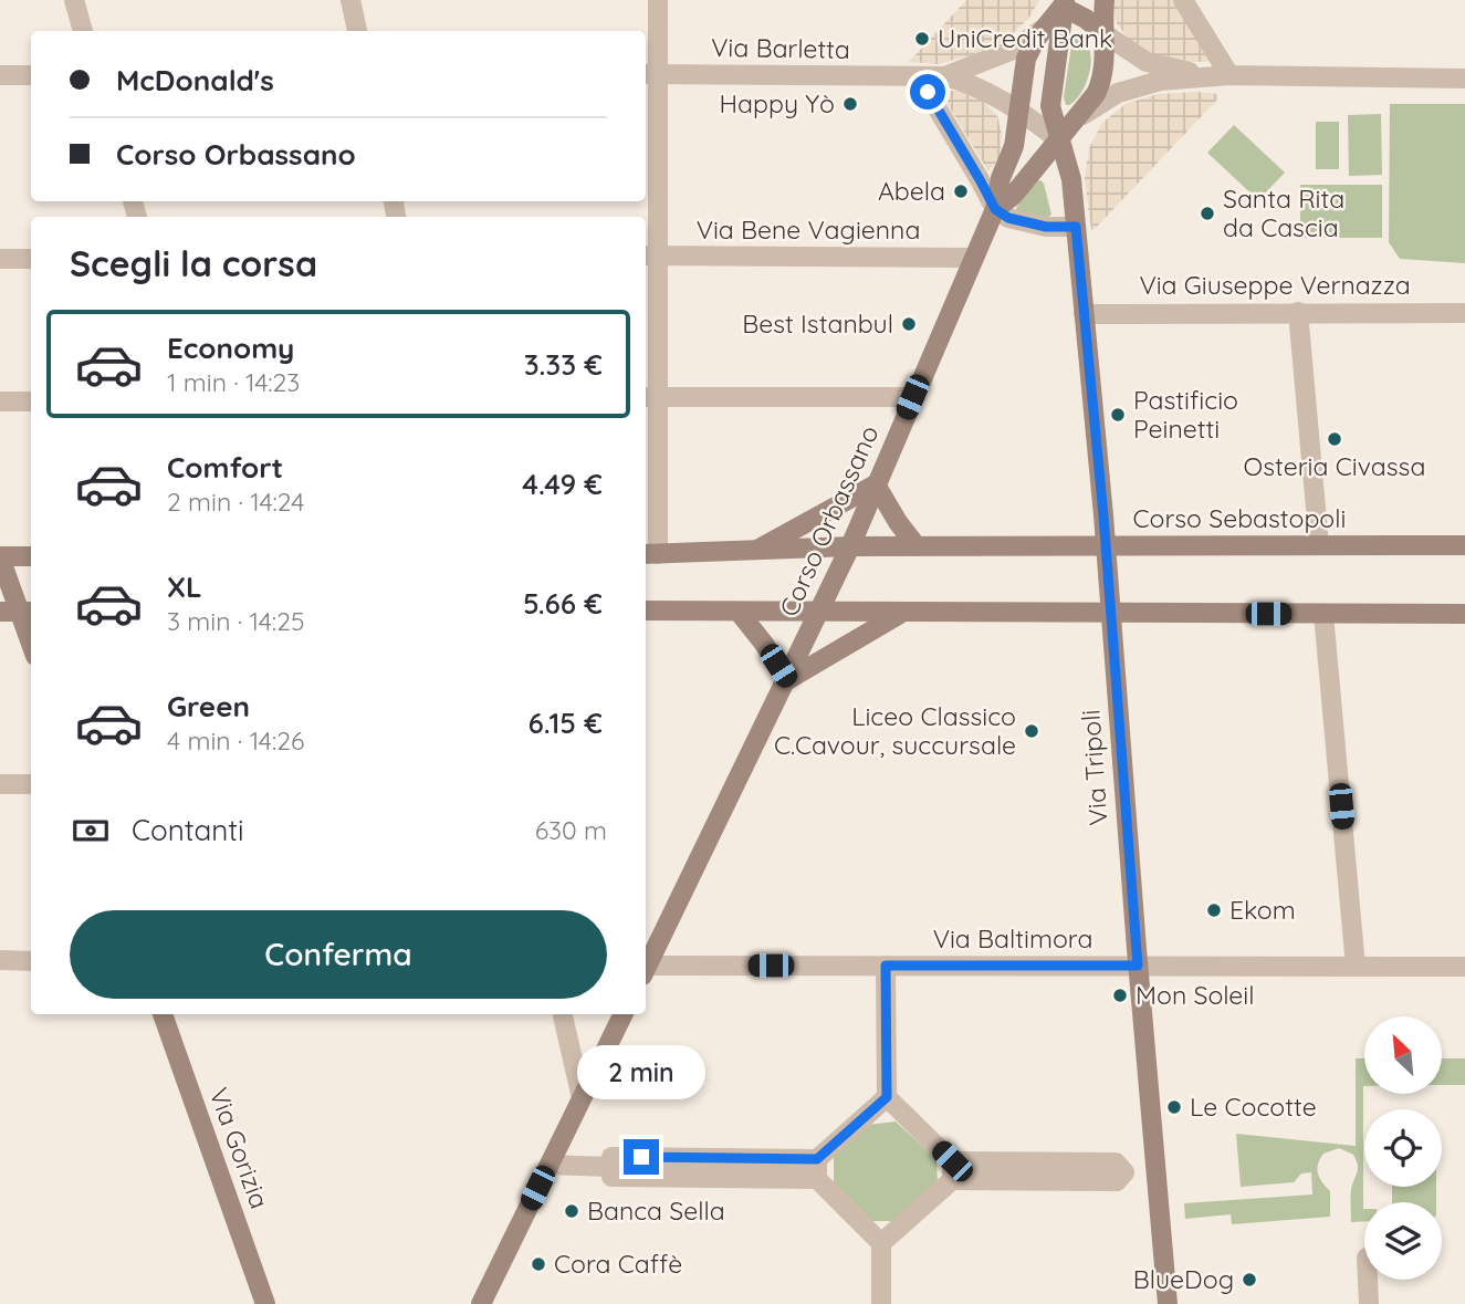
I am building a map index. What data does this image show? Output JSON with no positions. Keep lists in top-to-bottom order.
{
  "streets": {
    "street": [
      "Via Barletta",
      "Via Bene Vagienna",
      "Via Giuseppe Vernazza",
      "Corso Sebastopoli",
      "Corso Orbassano",
      "Via Tripoli",
      "Via Baltimora",
      "Via Gorizia"
    ]
  },
  "crossings": [
    ["Via Bene Vagienna", "Corso Orbassano"],
    ["Via Giuseppe Vernazza", "Via Tripoli"],
    ["Corso Sebastopoli", "Corso Orbassano"],
    ["Corso Sebastopoli", "Via Tripoli"],
    ["Via Tripoli", "Via Baltimora"]
  ],
  "places": [
    "UniCredit Bank",
    "Happy Yò",
    "Abela",
    "Santa Rita da Cascia",
    "Best Istanbul",
    "Pastificio Peinetti",
    "Osteria Civassa",
    "Liceo Classico C.Cavour, succursale",
    "Ekom",
    "Mon Soleil",
    "Le Cocotte",
    "Banca Sella",
    "Cora Caffè",
    "BlueDog"
  ],
  "north": "top left",
  "page": {
    "banner": ["McDonald's", "Corso Orbassano"],
    "heading": "Scegli la corsa",
    "list": [
      {
        "name": "Economy",
        "note": "1 min · 14:23",
        "value": "3.33 €"
      },
      {
        "name": "Comfort",
        "note": "2 min · 14:24",
        "value": "4.49 €"
      },
      {
        "name": "XL",
        "note": "3 min · 14:25",
        "value": "5.66 €"
      },
      {
        "name": "Green",
        "note": "4 min · 14:26",
        "value": "6.15 €"
      }
    ],
    "pay": ["Contanti", "630 m"],
    "buttons": "Conferma",
    "bubble": "2 min"
  }
}
